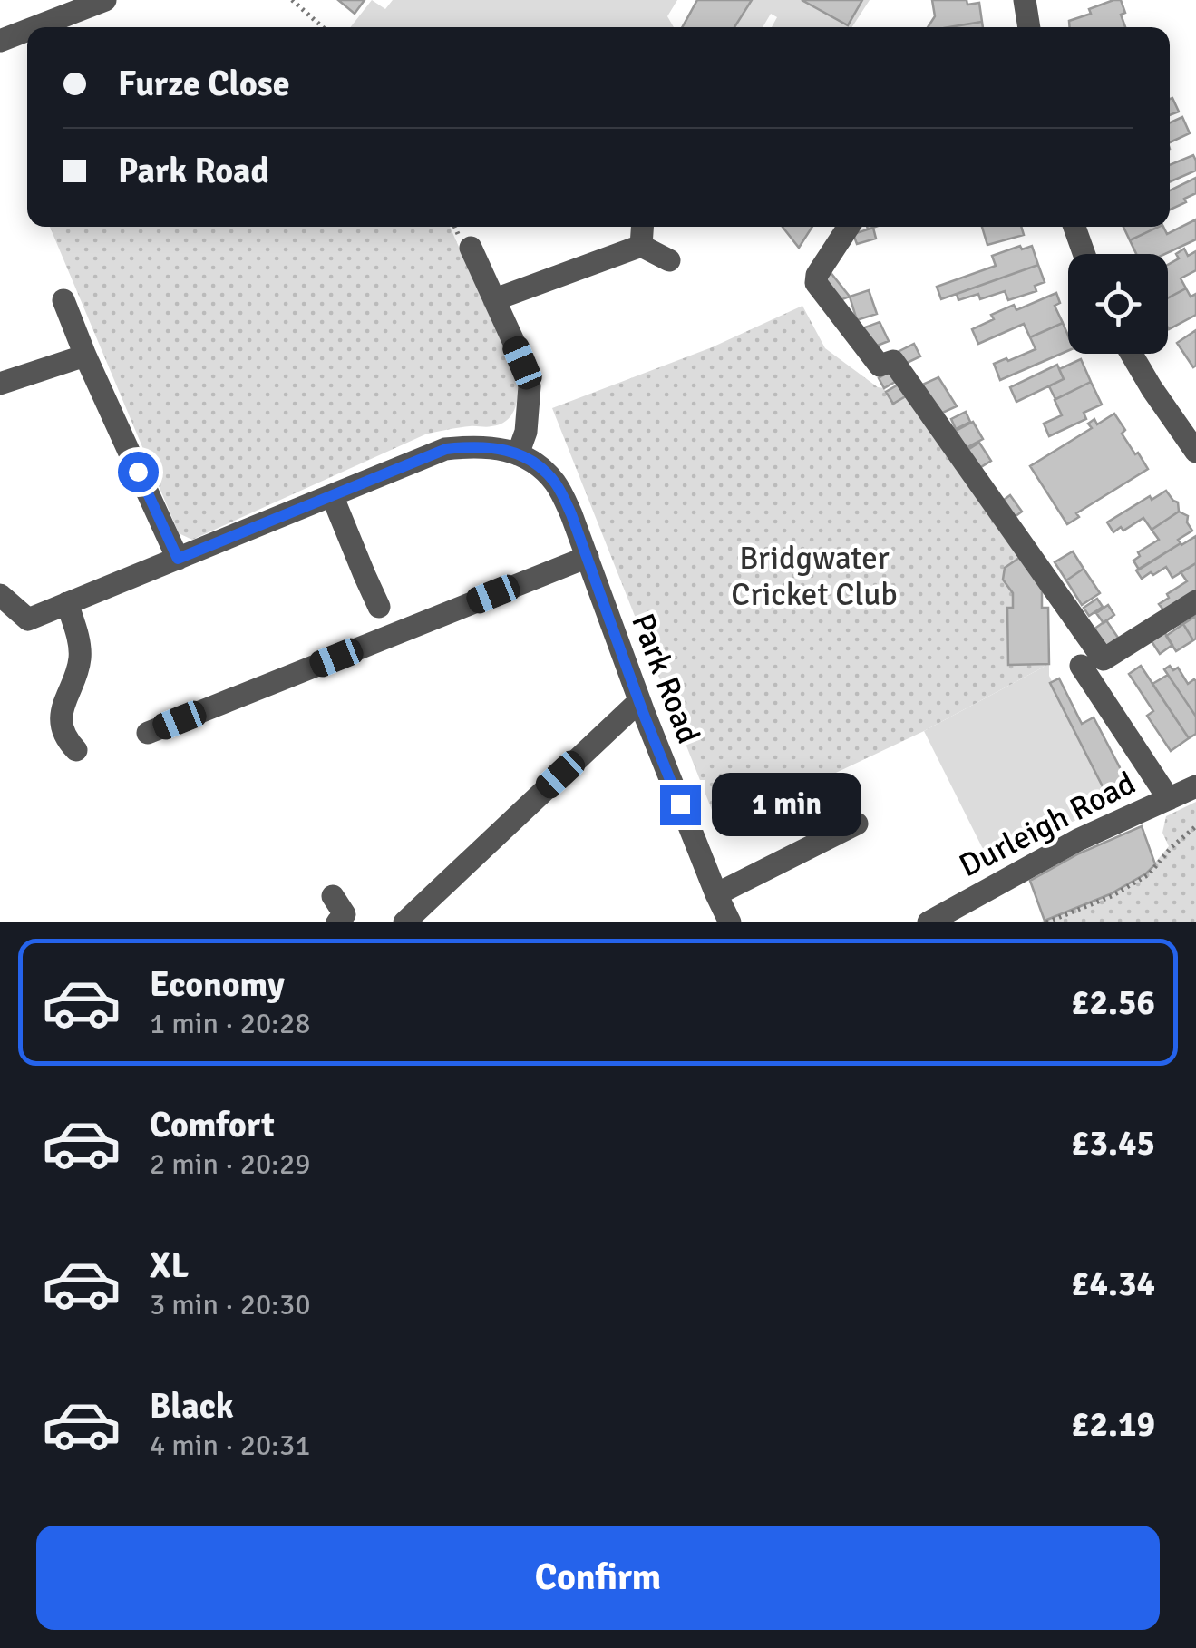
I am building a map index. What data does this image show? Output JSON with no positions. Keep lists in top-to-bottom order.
{
  "streets": {
    "street": ["Park Road", "Durleigh Road"]
  },
  "parks": ["Bridgwater Cricket Club"],
  "page": {
    "banner": ["Furze Close", "Park Road"],
    "bubble": "1 min",
    "list": [
      {
        "name": "Economy",
        "note": "1 min · 20:28",
        "value": "£2.56"
      },
      {
        "name": "Comfort",
        "note": "2 min · 20:29",
        "value": "£3.45"
      },
      {
        "name": "XL",
        "note": "3 min · 20:30",
        "value": "£4.34"
      },
      {
        "name": "Black",
        "note": "4 min · 20:31",
        "value": "£2.19"
      }
    ],
    "buttons": "Confirm"
  }
}
